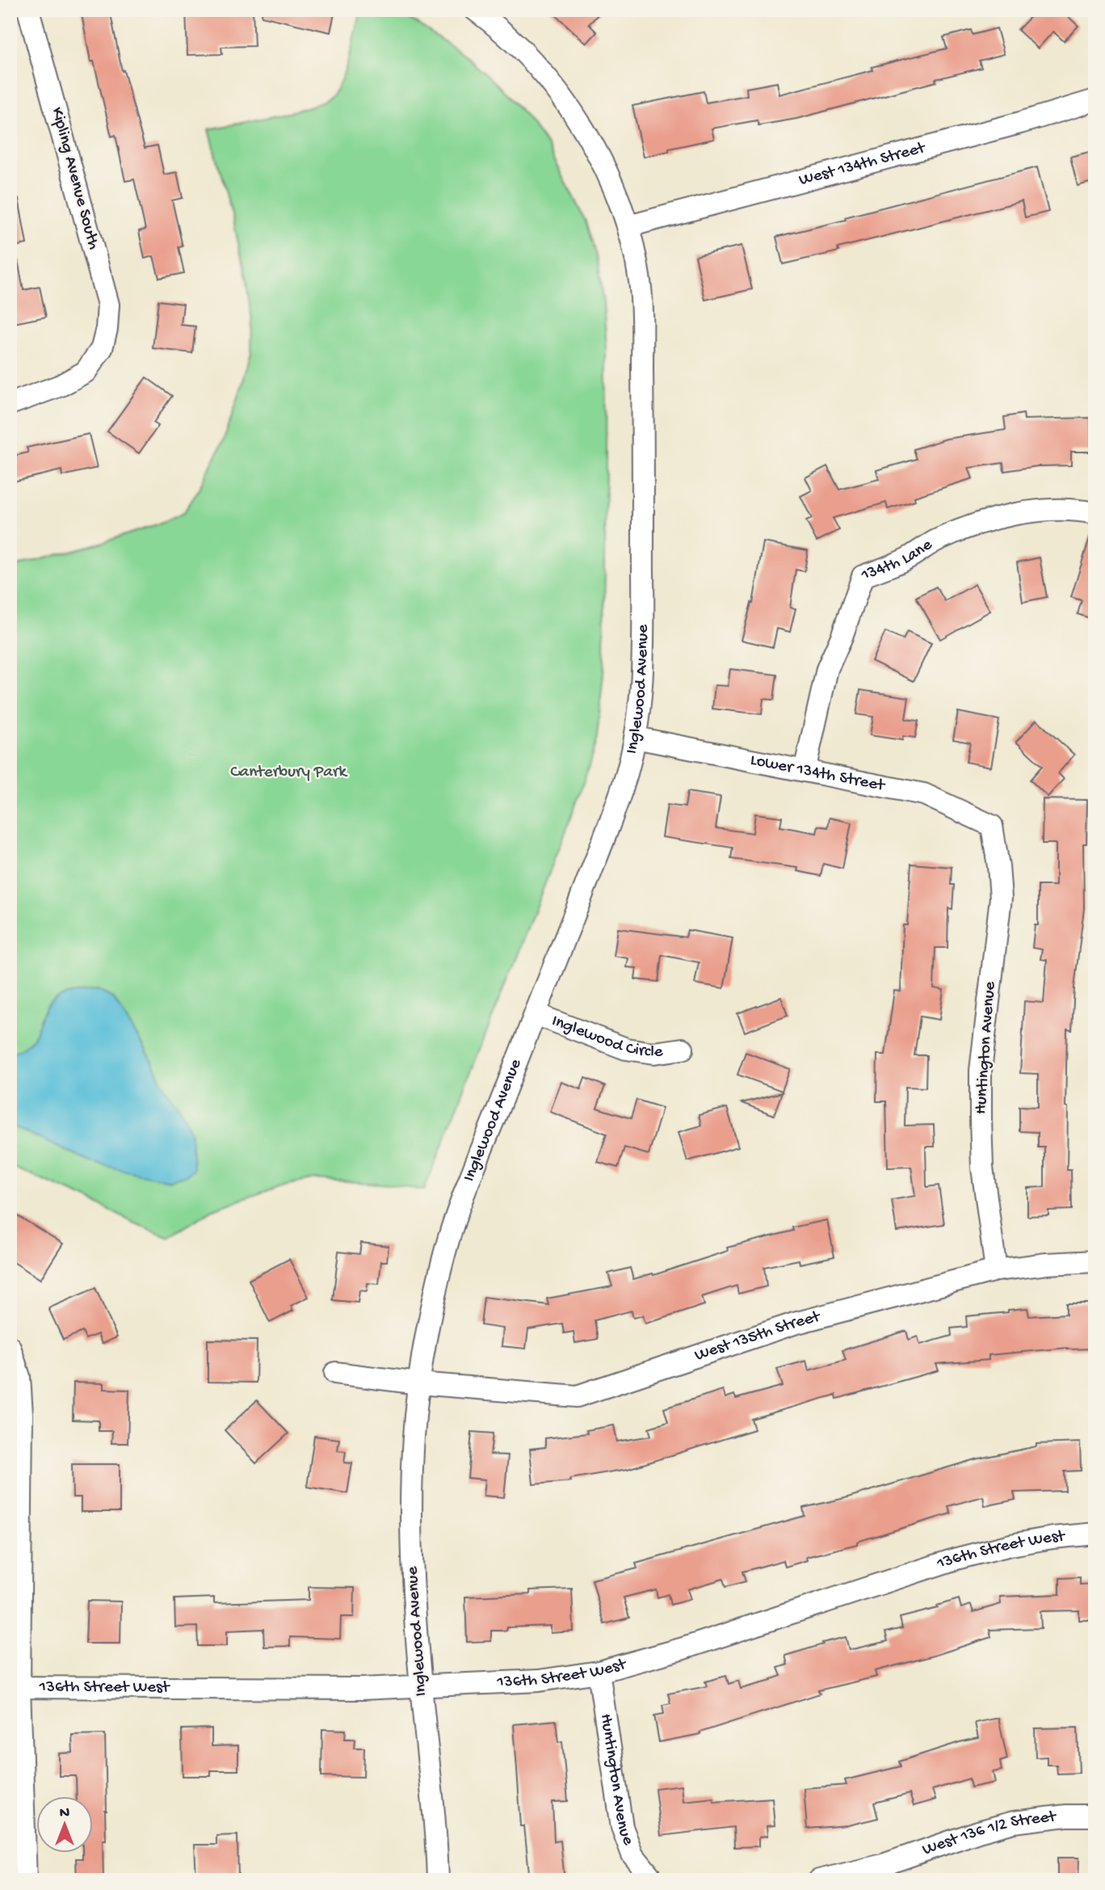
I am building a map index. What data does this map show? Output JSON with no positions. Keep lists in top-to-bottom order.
{
  "streets": {
    "street": [
      "West 134th Street",
      "Kipling Avenue South",
      "134th Lane",
      "Inglewood Avenue",
      "Lower 134th Street",
      "Inglewood Circle",
      "Huntington Avenue",
      "West 135th Street",
      "136th Street West",
      "West 136 1/2 Street"
    ]
  },
  "crossings": [
    ["West 134th Street", "Inglewood Avenue"],
    ["134th Lane", "Lower 134th Street"],
    ["Inglewood Avenue", "Lower 134th Street"],
    ["Inglewood Avenue", "Inglewood Circle"],
    ["Inglewood Avenue", "West 135th Street"],
    ["Inglewood Avenue", "136th Street West"],
    ["Lower 134th Street", "Huntington Avenue"],
    ["Huntington Avenue", "West 135th Street"],
    ["Huntington Avenue", "136th Street West"]
  ],
  "parks": ["Canterbury Park"],
  "north": "top"
}
